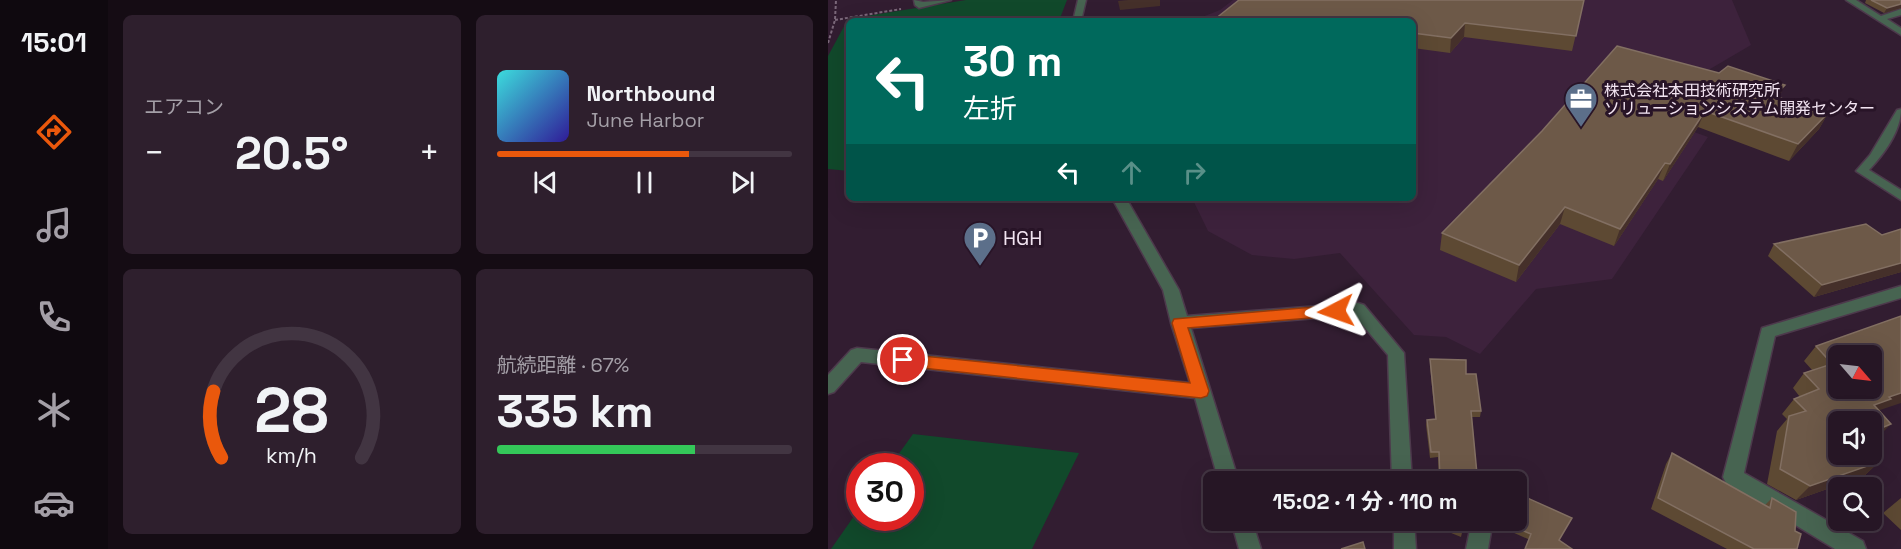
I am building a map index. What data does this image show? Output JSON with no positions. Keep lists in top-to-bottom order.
{
  "places": {
    "office": ["株式会社本田技術研究所 ソリューションシステム開発センター"],
    "parking": ["HGH"]
  },
  "north": "bottom right",
  "page": {
    "tabs": "15:01",
    "tile": [
      "エアコン",
      ["航続距離 · 67%", "335 km"]
    ],
    "turn": ["30 m", "左折"],
    "song": ["Northbound", "June Harbor"],
    "heat": ["−", "20.5°", "+"],
    "limit": "30",
    "trip": "15:02 · 1 分 · 110 m",
    "gauge": ["28", "km/h"]
  }
}
